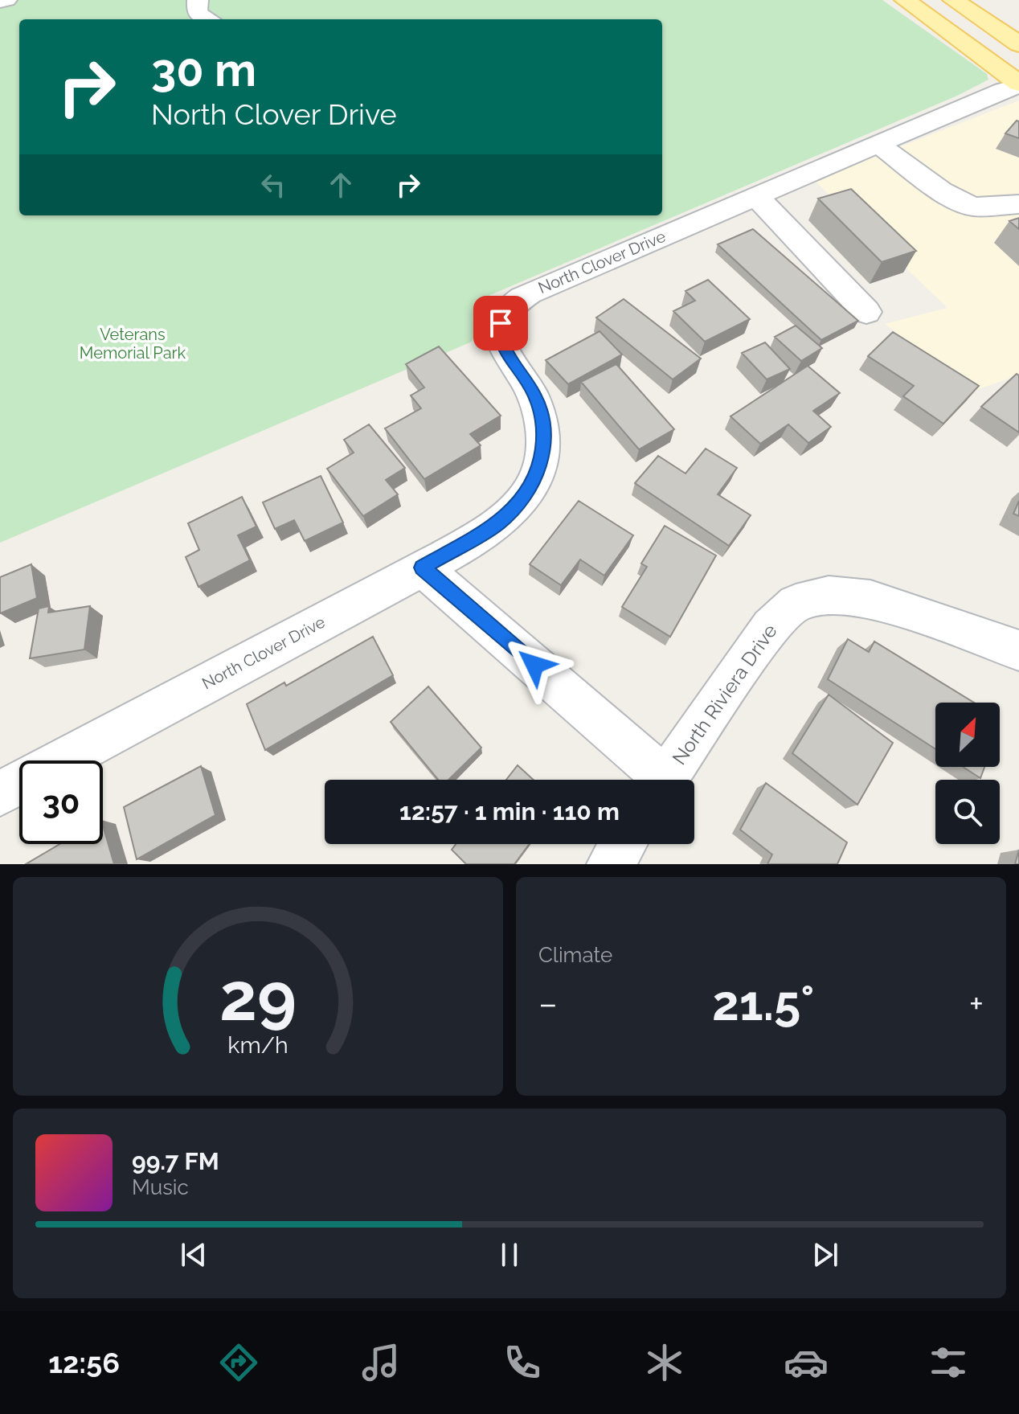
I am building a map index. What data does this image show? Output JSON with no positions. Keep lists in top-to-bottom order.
{
  "streets": {
    "street": ["North Clover Drive", "North Riviera Drive"]
  },
  "parks": ["Veterans Memorial Park"],
  "north": "top right",
  "page": {
    "turn": ["30 m", "North Clover Drive"],
    "limit": "30",
    "trip": "12:57 · 1 min · 110 m",
    "tile": "Climate",
    "heat": ["−", "21.5°", "+"],
    "song": ["99.7 FM", "Music"],
    "tabs": "12:56",
    "gauge": ["29", "km/h"]
  }
}
